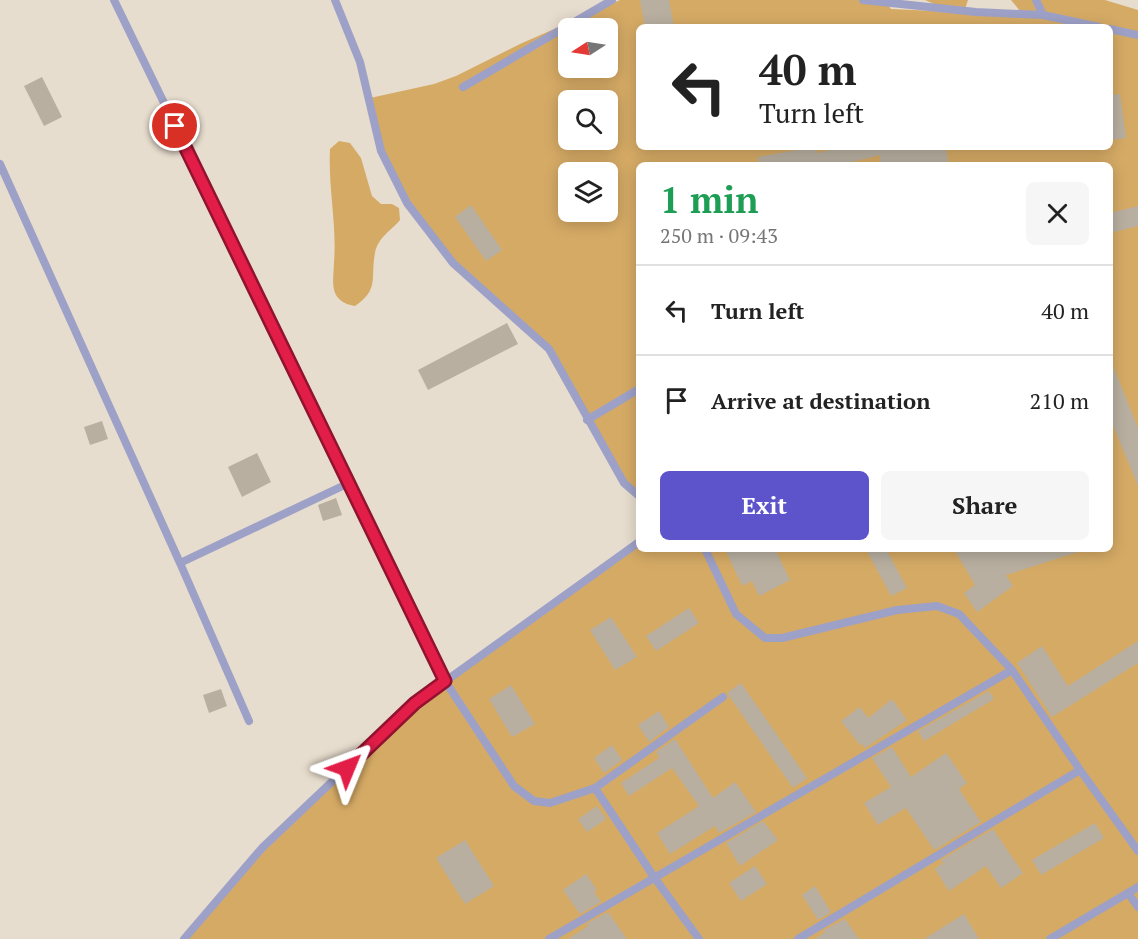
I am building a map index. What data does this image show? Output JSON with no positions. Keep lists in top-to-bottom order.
{
  "north": "left",
  "page": {
    "turn": ["40 m", "Turn left"],
    "heading": ["1 min", "250 m · 09:43"],
    "list": [
      {
        "name": "Turn left",
        "value": "40 m"
      },
      {
        "name": "Arrive at destination",
        "value": "210 m"
      }
    ],
    "buttons": ["Exit", "Share"]
  }
}
